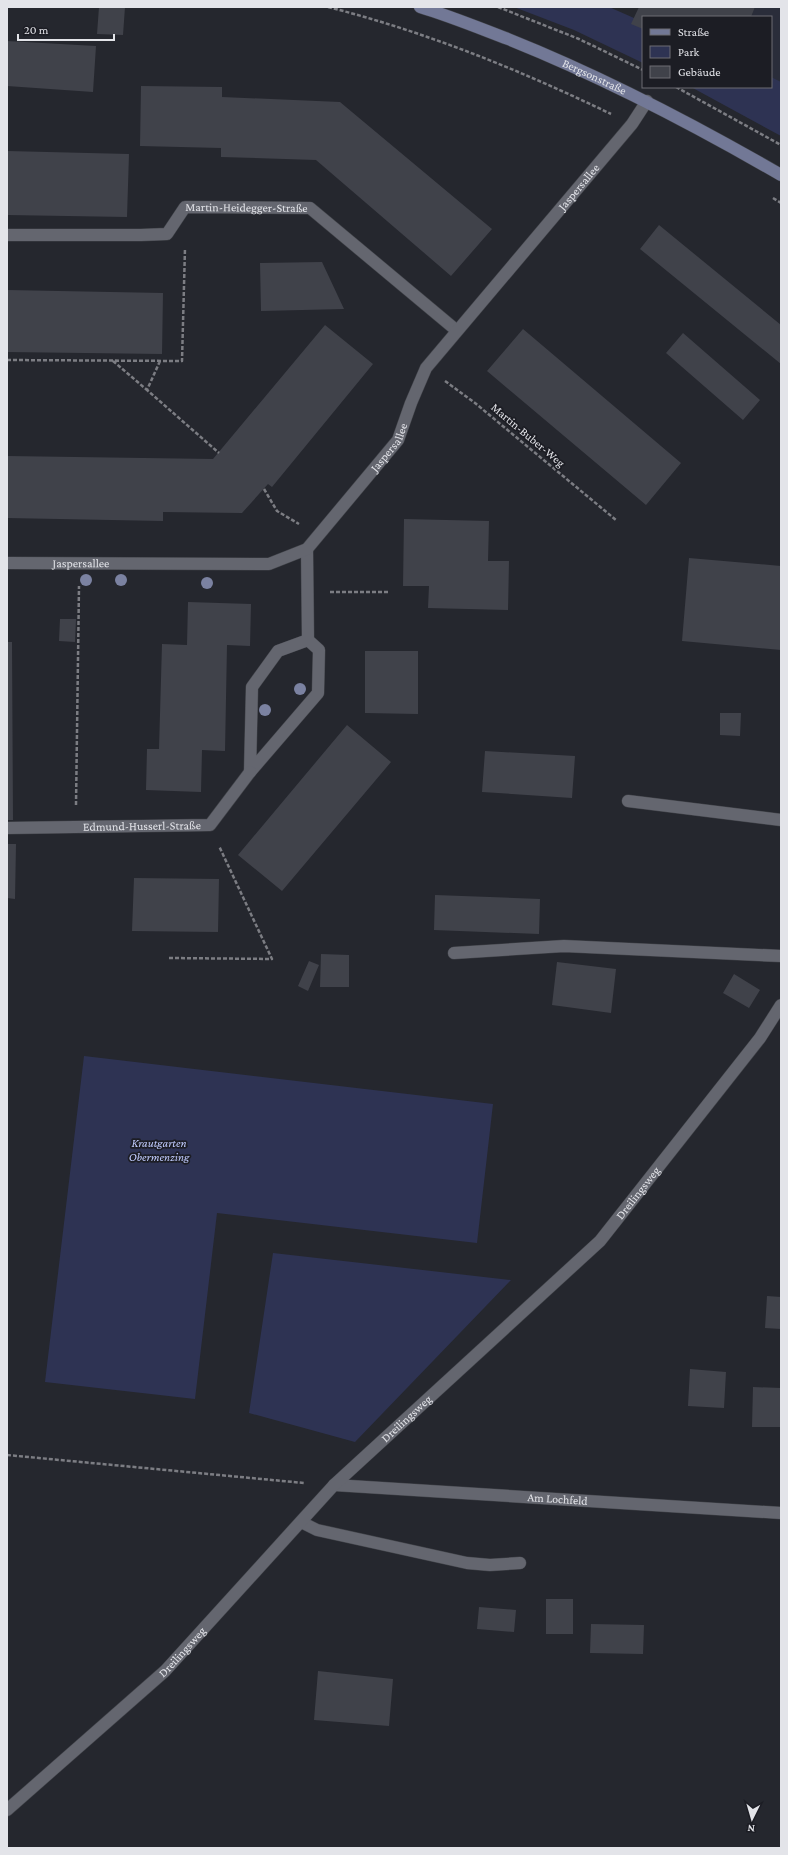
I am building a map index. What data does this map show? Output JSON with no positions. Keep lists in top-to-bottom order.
{
  "streets": {
    "street": [
      "Bergsonstraße",
      "Jaspersallee",
      "Martin-Heidegger-Straße",
      "Edmund-Husserl-Straße",
      "Dreilingsweg",
      "Am Lochfeld"
    ],
    "path": ["Martin-Buber-Weg"]
  },
  "crossings": [
    ["Bergsonstraße", "Jaspersallee"],
    ["Jaspersallee", "Martin-Heidegger-Straße"],
    ["Jaspersallee", "Martin-Buber-Weg"],
    ["Dreilingsweg", "Am Lochfeld"]
  ],
  "parks": ["Krautgarten Obermenzing"],
  "legend": ["Straße", "Park", "Gebäude"],
  "scale_bar": "20 m",
  "north": "bottom"
}
